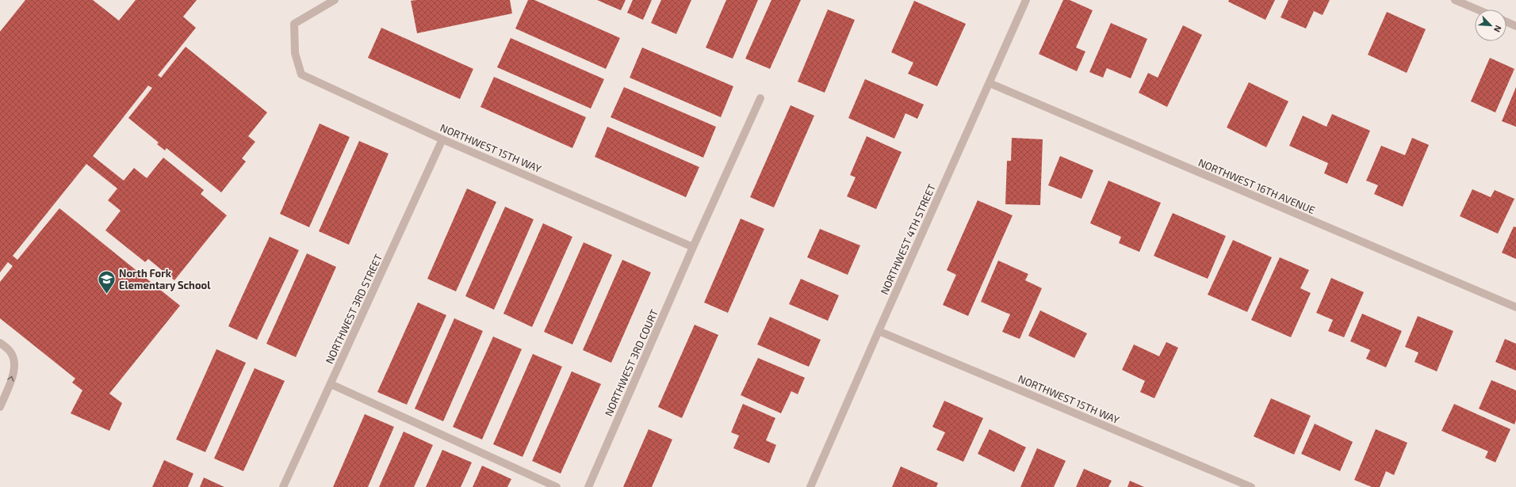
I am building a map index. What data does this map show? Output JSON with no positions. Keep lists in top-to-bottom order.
{
  "streets": {
    "street": [
      "NORTHWEST 15TH WAY",
      "NORTHWEST 16TH AVENUE",
      "NORTHWEST 4TH STREET",
      "NORTHWEST 3RD STREET",
      "NORTHWEST 3RD COURT"
    ]
  },
  "crossings": [
    ["NORTHWEST 15TH WAY", "NORTHWEST 4TH STREET"],
    ["NORTHWEST 15TH WAY", "NORTHWEST 3RD STREET"],
    ["NORTHWEST 15TH WAY", "NORTHWEST 3RD COURT"],
    ["NORTHWEST 16TH AVENUE", "NORTHWEST 4TH STREET"]
  ],
  "places": {
    "school or university": ["North Fork Elementary School"]
  },
  "north": "bottom right"
}
